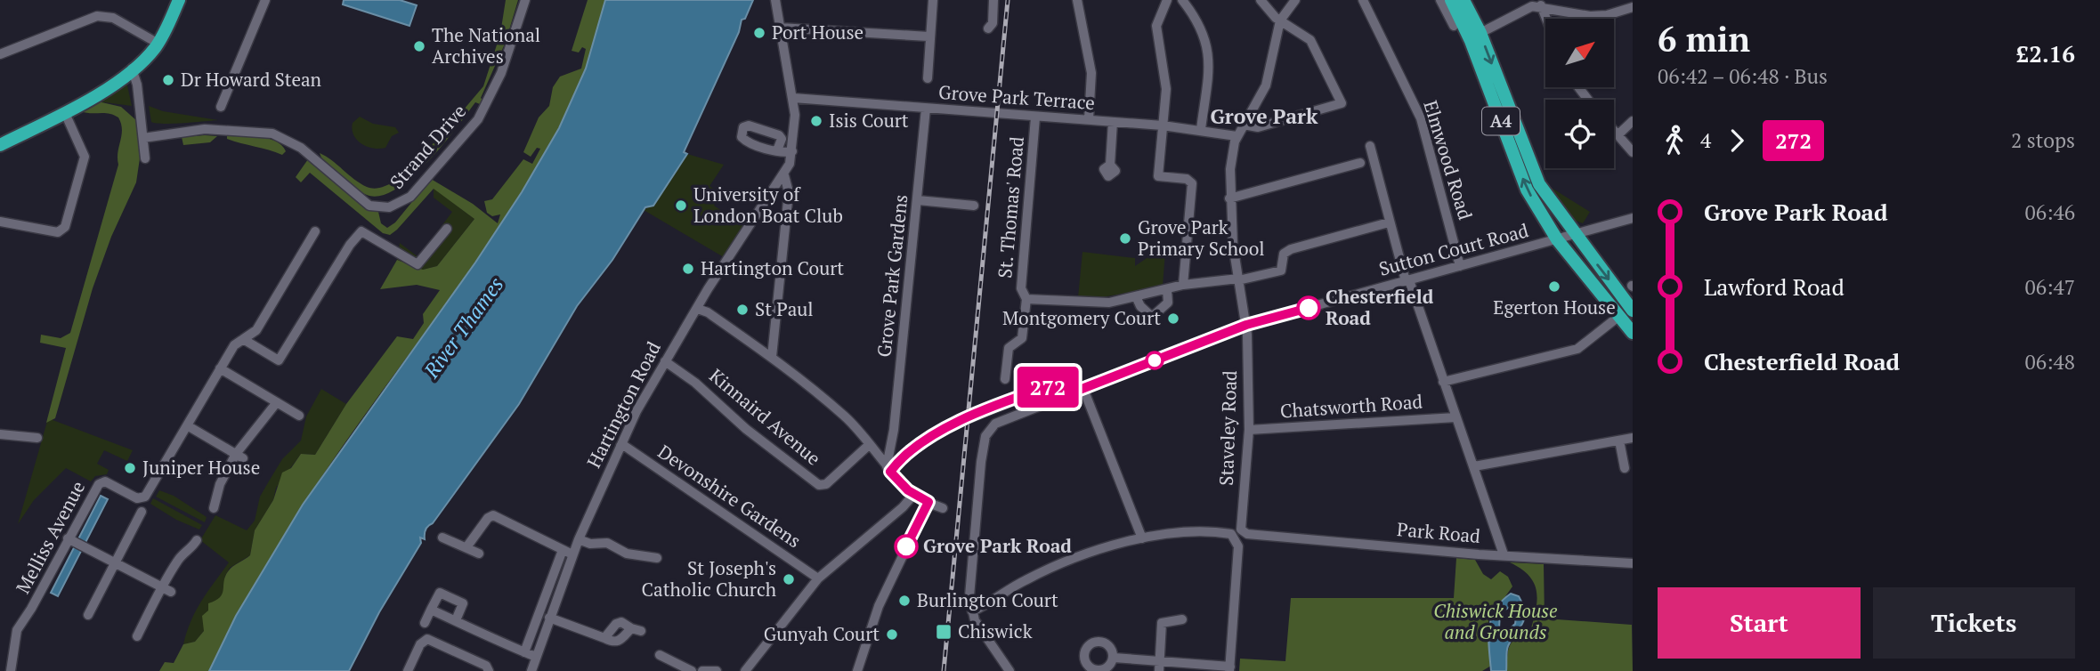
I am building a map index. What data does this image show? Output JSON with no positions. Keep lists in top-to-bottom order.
{
  "streets": {
    "highway": ["A4"],
    "street": [
      "Grove Park Terrace",
      "Strand Drive",
      "Elmwood Road",
      "St. Thomas' Road",
      "Sutton Court Road",
      "Grove Park Gardens",
      "Hartington Road",
      "Chatsworth Road",
      "Kinnaird Avenue",
      "Staveley Road",
      "Devonshire Gardens",
      "Park Road",
      "Melliss Avenue"
    ]
  },
  "crossings": [
    ["Grove Park Terrace", "St. Thomas' Road"],
    ["Grove Park Terrace", "Grove Park Gardens"],
    ["Grove Park Terrace", "Staveley Road"],
    ["A4", "Sutton Court Road"],
    ["Elmwood Road", "Sutton Court Road"],
    ["St. Thomas' Road", "Staveley Road"],
    ["Sutton Court Road", "Staveley Road"],
    ["Sutton Court Road", "Park Road"],
    ["Hartington Road", "Kinnaird Avenue"],
    ["Hartington Road", "Devonshire Gardens"],
    ["Chatsworth Road", "Staveley Road"],
    ["Staveley Road", "Park Road"]
  ],
  "districts": ["Grove Park"],
  "water": ["River Thames"],
  "parks": ["Chiswick House and Grounds"],
  "places": {
    "other": [
      "Port House",
      "The National Archives",
      "Dr Howard Stean",
      "Isis Court",
      "University of London Boat Club",
      "Grove Park Primary School",
      "Hartington Court",
      "Egerton House",
      "Chesterfield Road",
      "St Paul",
      "Montgomery Court",
      "Juniper House",
      "Grove Park Road",
      "St Joseph's Catholic Church",
      "Burlington Court",
      "Gunyah Court"
    ],
    "transit": ["Chiswick"]
  },
  "lines": ["bus line 272"],
  "north": "top right",
  "page": {
    "on_map": "272",
    "heading": ["6 min", "06:42 – 06:48 · Bus", "£2.16"],
    "legs": ["4", "272", "2 stops"],
    "list": [
      {
        "name": "Grove Park Road",
        "value": "06:46"
      },
      {
        "name": "Lawford Road",
        "value": "06:47"
      },
      {
        "name": "Chesterfield Road",
        "value": "06:48"
      }
    ],
    "buttons": ["Start", "Tickets"]
  }
}
